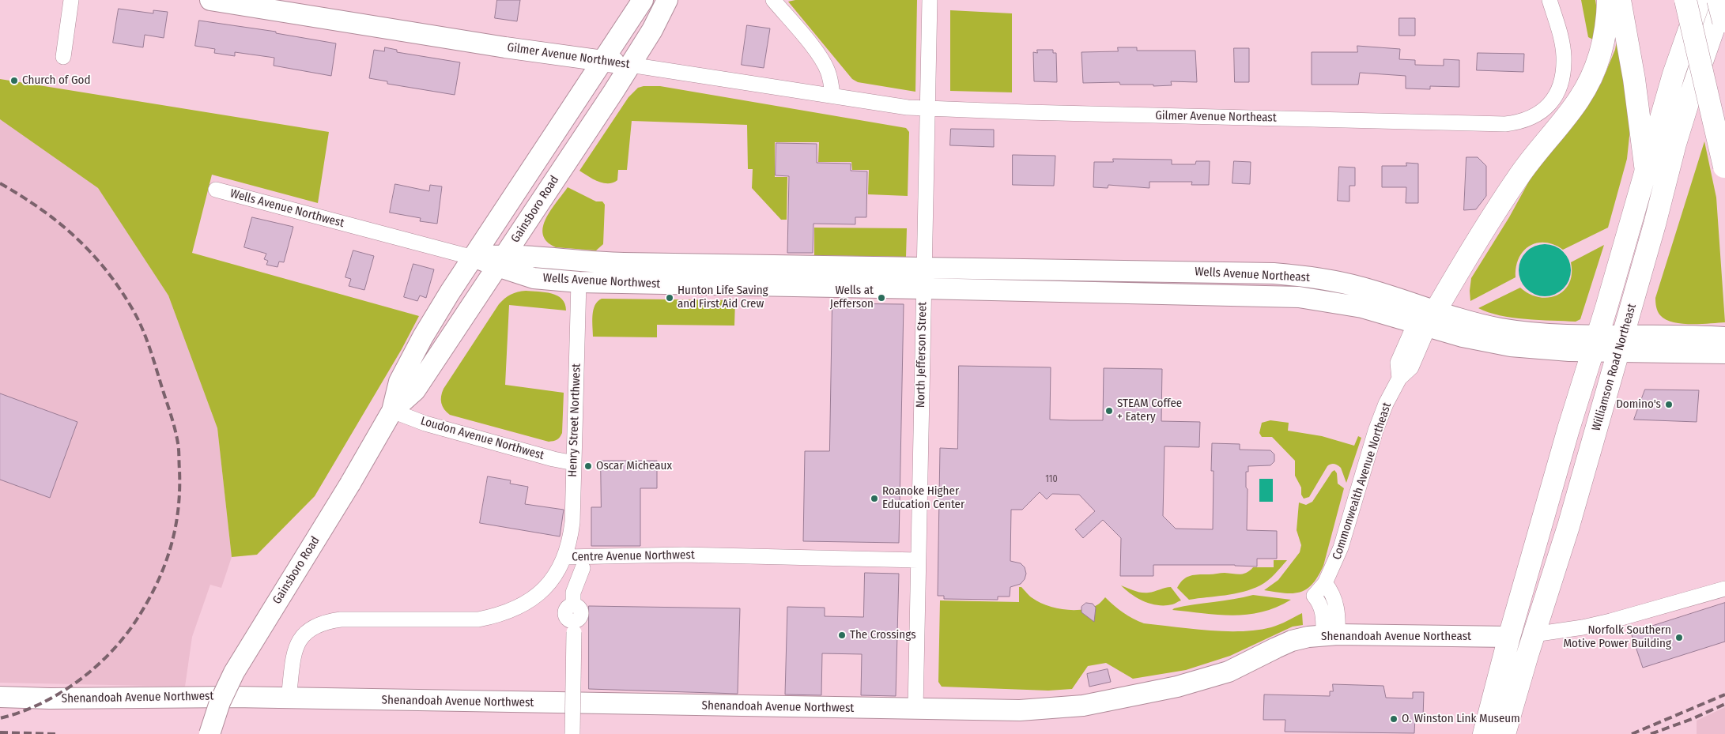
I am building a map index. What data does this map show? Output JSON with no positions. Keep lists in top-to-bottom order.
{
  "streets": {
    "main road": [
      "Gilmer Avenue Northwest",
      "Wells Avenue Northwest",
      "Gainsboro Road",
      "Wells Avenue Northeast",
      "Williamson Road Northeast",
      "Shenandoah Avenue Northeast",
      "Shenandoah Avenue Northwest"
    ],
    "street": [
      "Gilmer Avenue Northeast",
      "North Jefferson Street",
      "Henry Street Northwest",
      "Loudon Avenue Northwest",
      "Commonwealth Avenue Northeast",
      "Centre Avenue Northwest"
    ]
  },
  "crossings": [
    ["Gilmer Avenue Northwest", "Gilmer Avenue Northeast"],
    ["Gilmer Avenue Northwest", "Gainsboro Road"],
    ["Gilmer Avenue Northwest", "North Jefferson Street"],
    ["Gilmer Avenue Northeast", "North Jefferson Street"],
    ["Wells Avenue Northwest", "Gainsboro Road"],
    ["Wells Avenue Northwest", "Wells Avenue Northeast"],
    ["Wells Avenue Northwest", "North Jefferson Street"],
    ["Wells Avenue Northwest", "Henry Street Northwest"],
    ["Gainsboro Road", "Loudon Avenue Northwest"],
    ["Wells Avenue Northeast", "North Jefferson Street"],
    ["Wells Avenue Northeast", "Williamson Road Northeast"],
    ["Wells Avenue Northeast", "Commonwealth Avenue Northeast"],
    ["North Jefferson Street", "Centre Avenue Northwest"],
    ["North Jefferson Street", "Shenandoah Avenue Northeast"],
    ["North Jefferson Street", "Shenandoah Avenue Northwest"],
    ["Williamson Road Northeast", "Shenandoah Avenue Northeast"],
    ["Henry Street Northwest", "Loudon Avenue Northwest"],
    ["Henry Street Northwest", "Centre Avenue Northwest"],
    ["Commonwealth Avenue Northeast", "Shenandoah Avenue Northeast"],
    ["Centre Avenue Northwest", "Shenandoah Avenue Northwest"],
    ["Shenandoah Avenue Northeast", "Shenandoah Avenue Northwest"]
  ],
  "places": [
    "Church of God",
    "Hunton Life Saving and First Aid Crew",
    "Wells at Jefferson",
    "Domino's",
    "STEAM Coffee + Eatery",
    "Oscar Micheaux",
    "Roanoke Higher Education Center",
    "The Crossings",
    "Norfolk Southern Motive Power Building",
    "O. Winston Link Museum"
  ],
  "house_numbers": ["110"]
}
